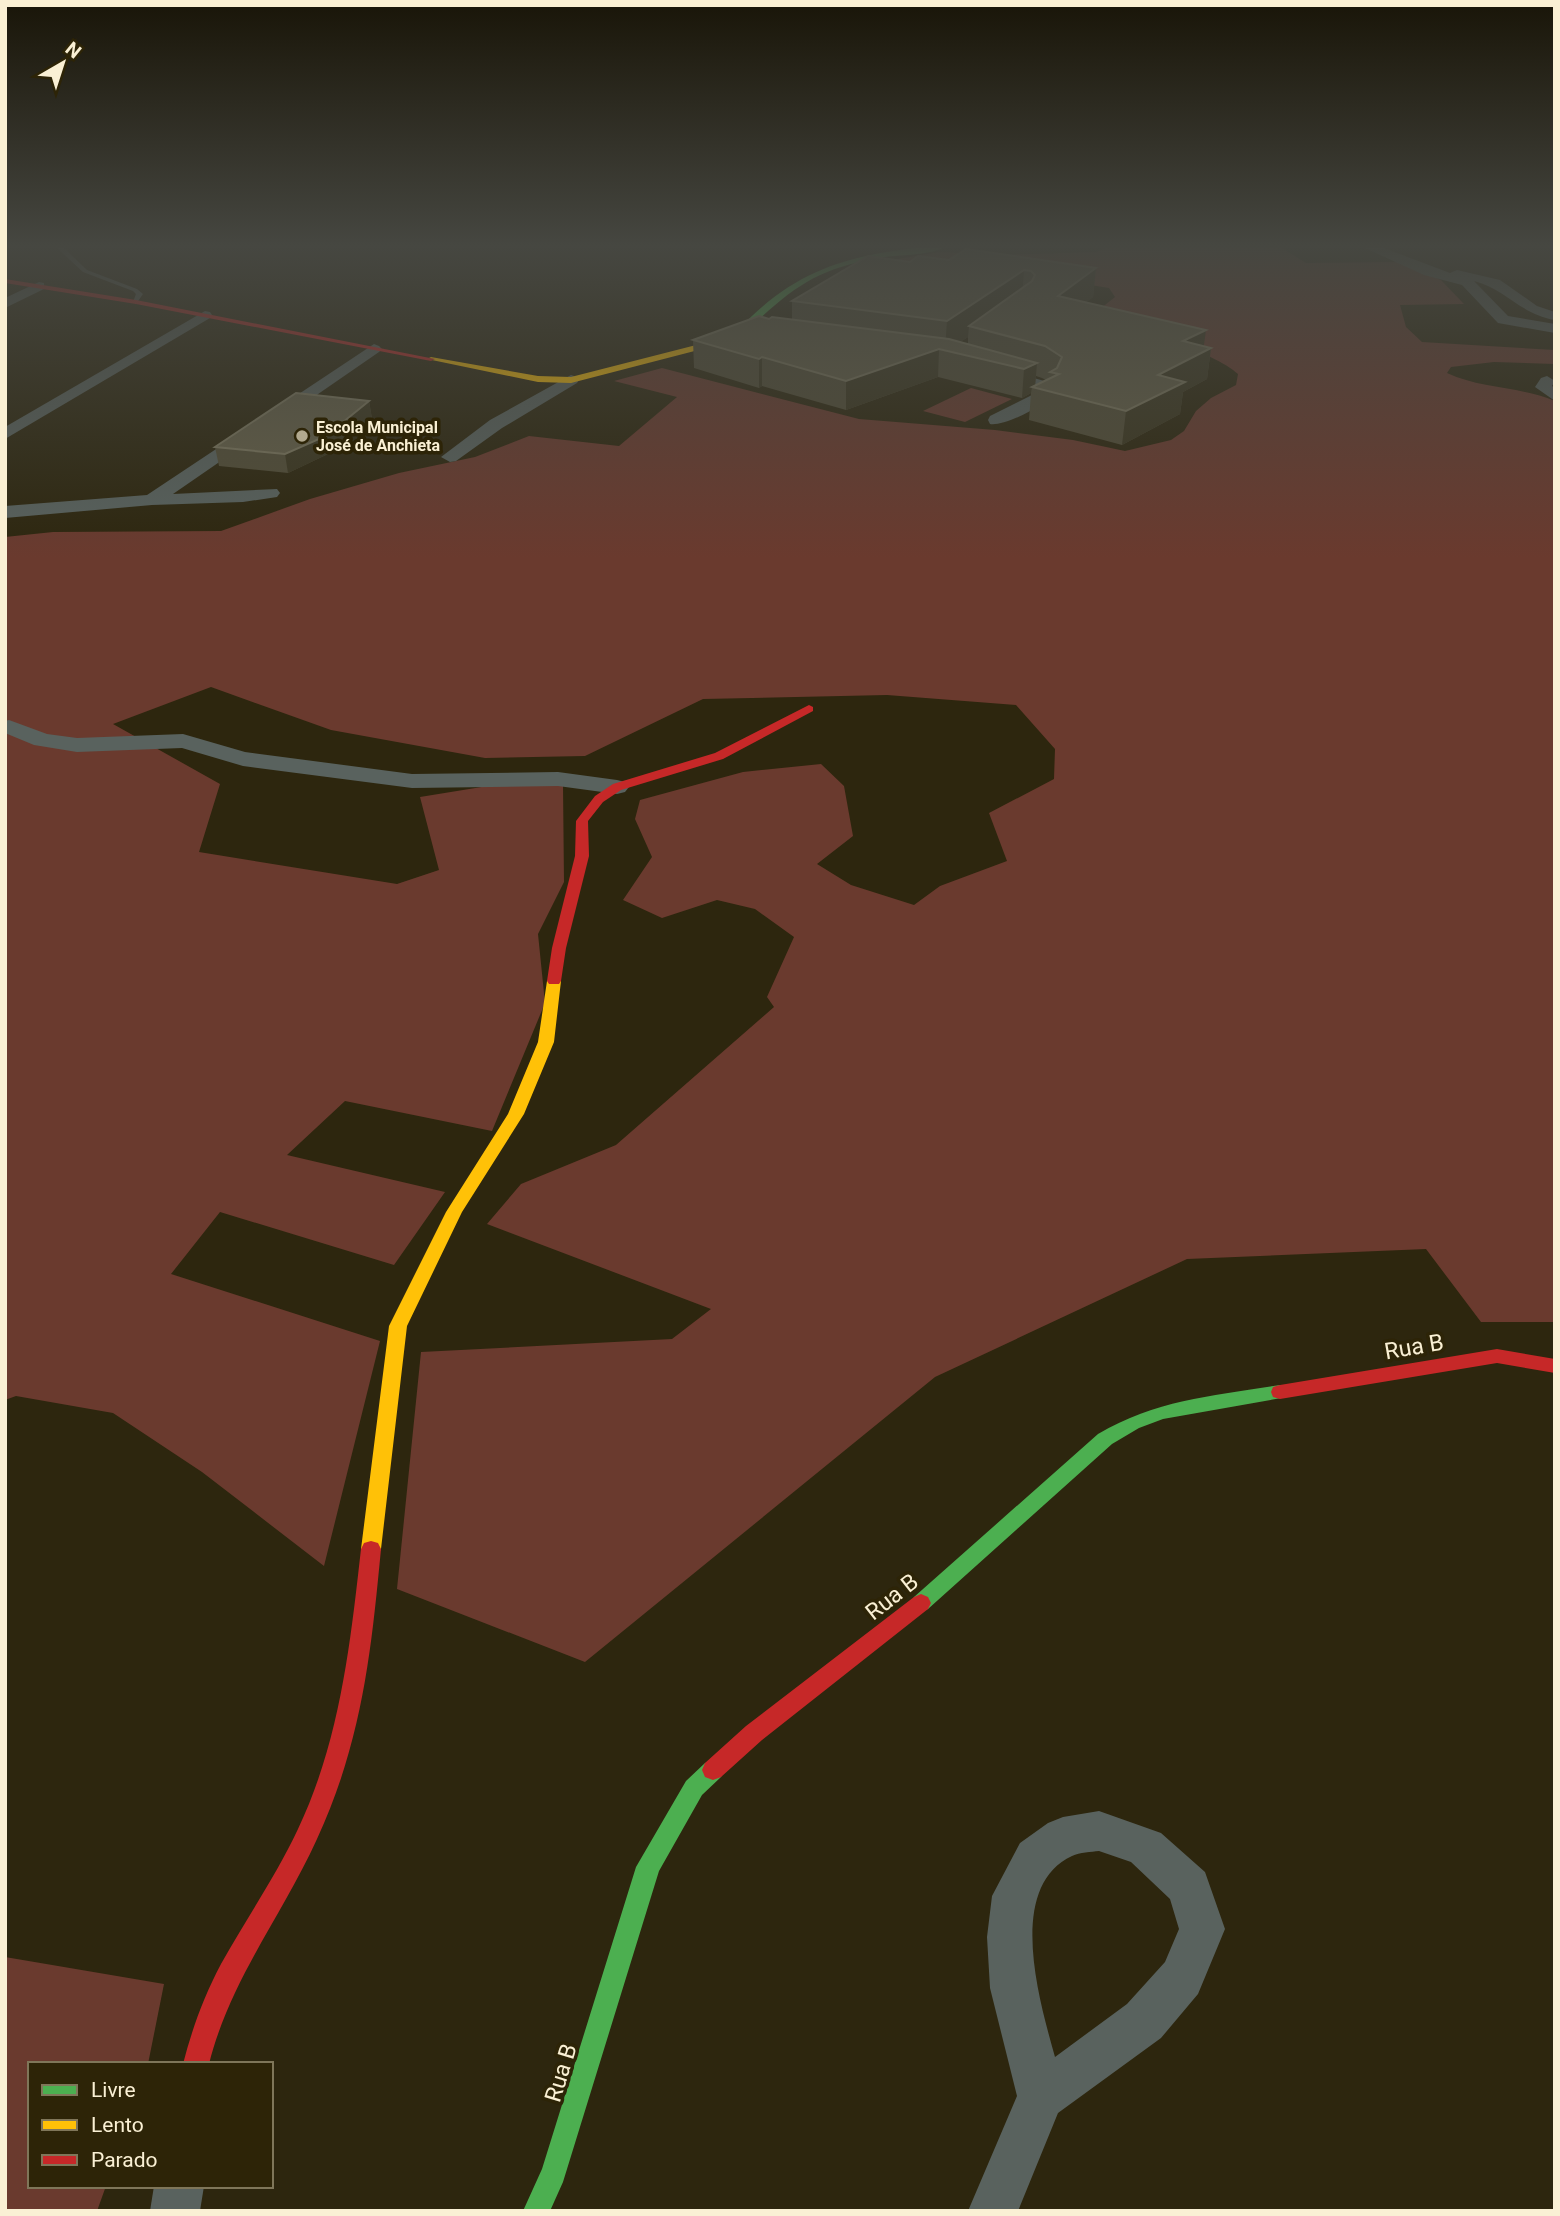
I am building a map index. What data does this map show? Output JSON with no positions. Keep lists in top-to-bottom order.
{
  "streets": {
    "street": ["Rua B"]
  },
  "places": ["Escola Municipal José de Anchieta"],
  "legend": ["Livre", "Lento", "Parado"],
  "north": "top right"
}
